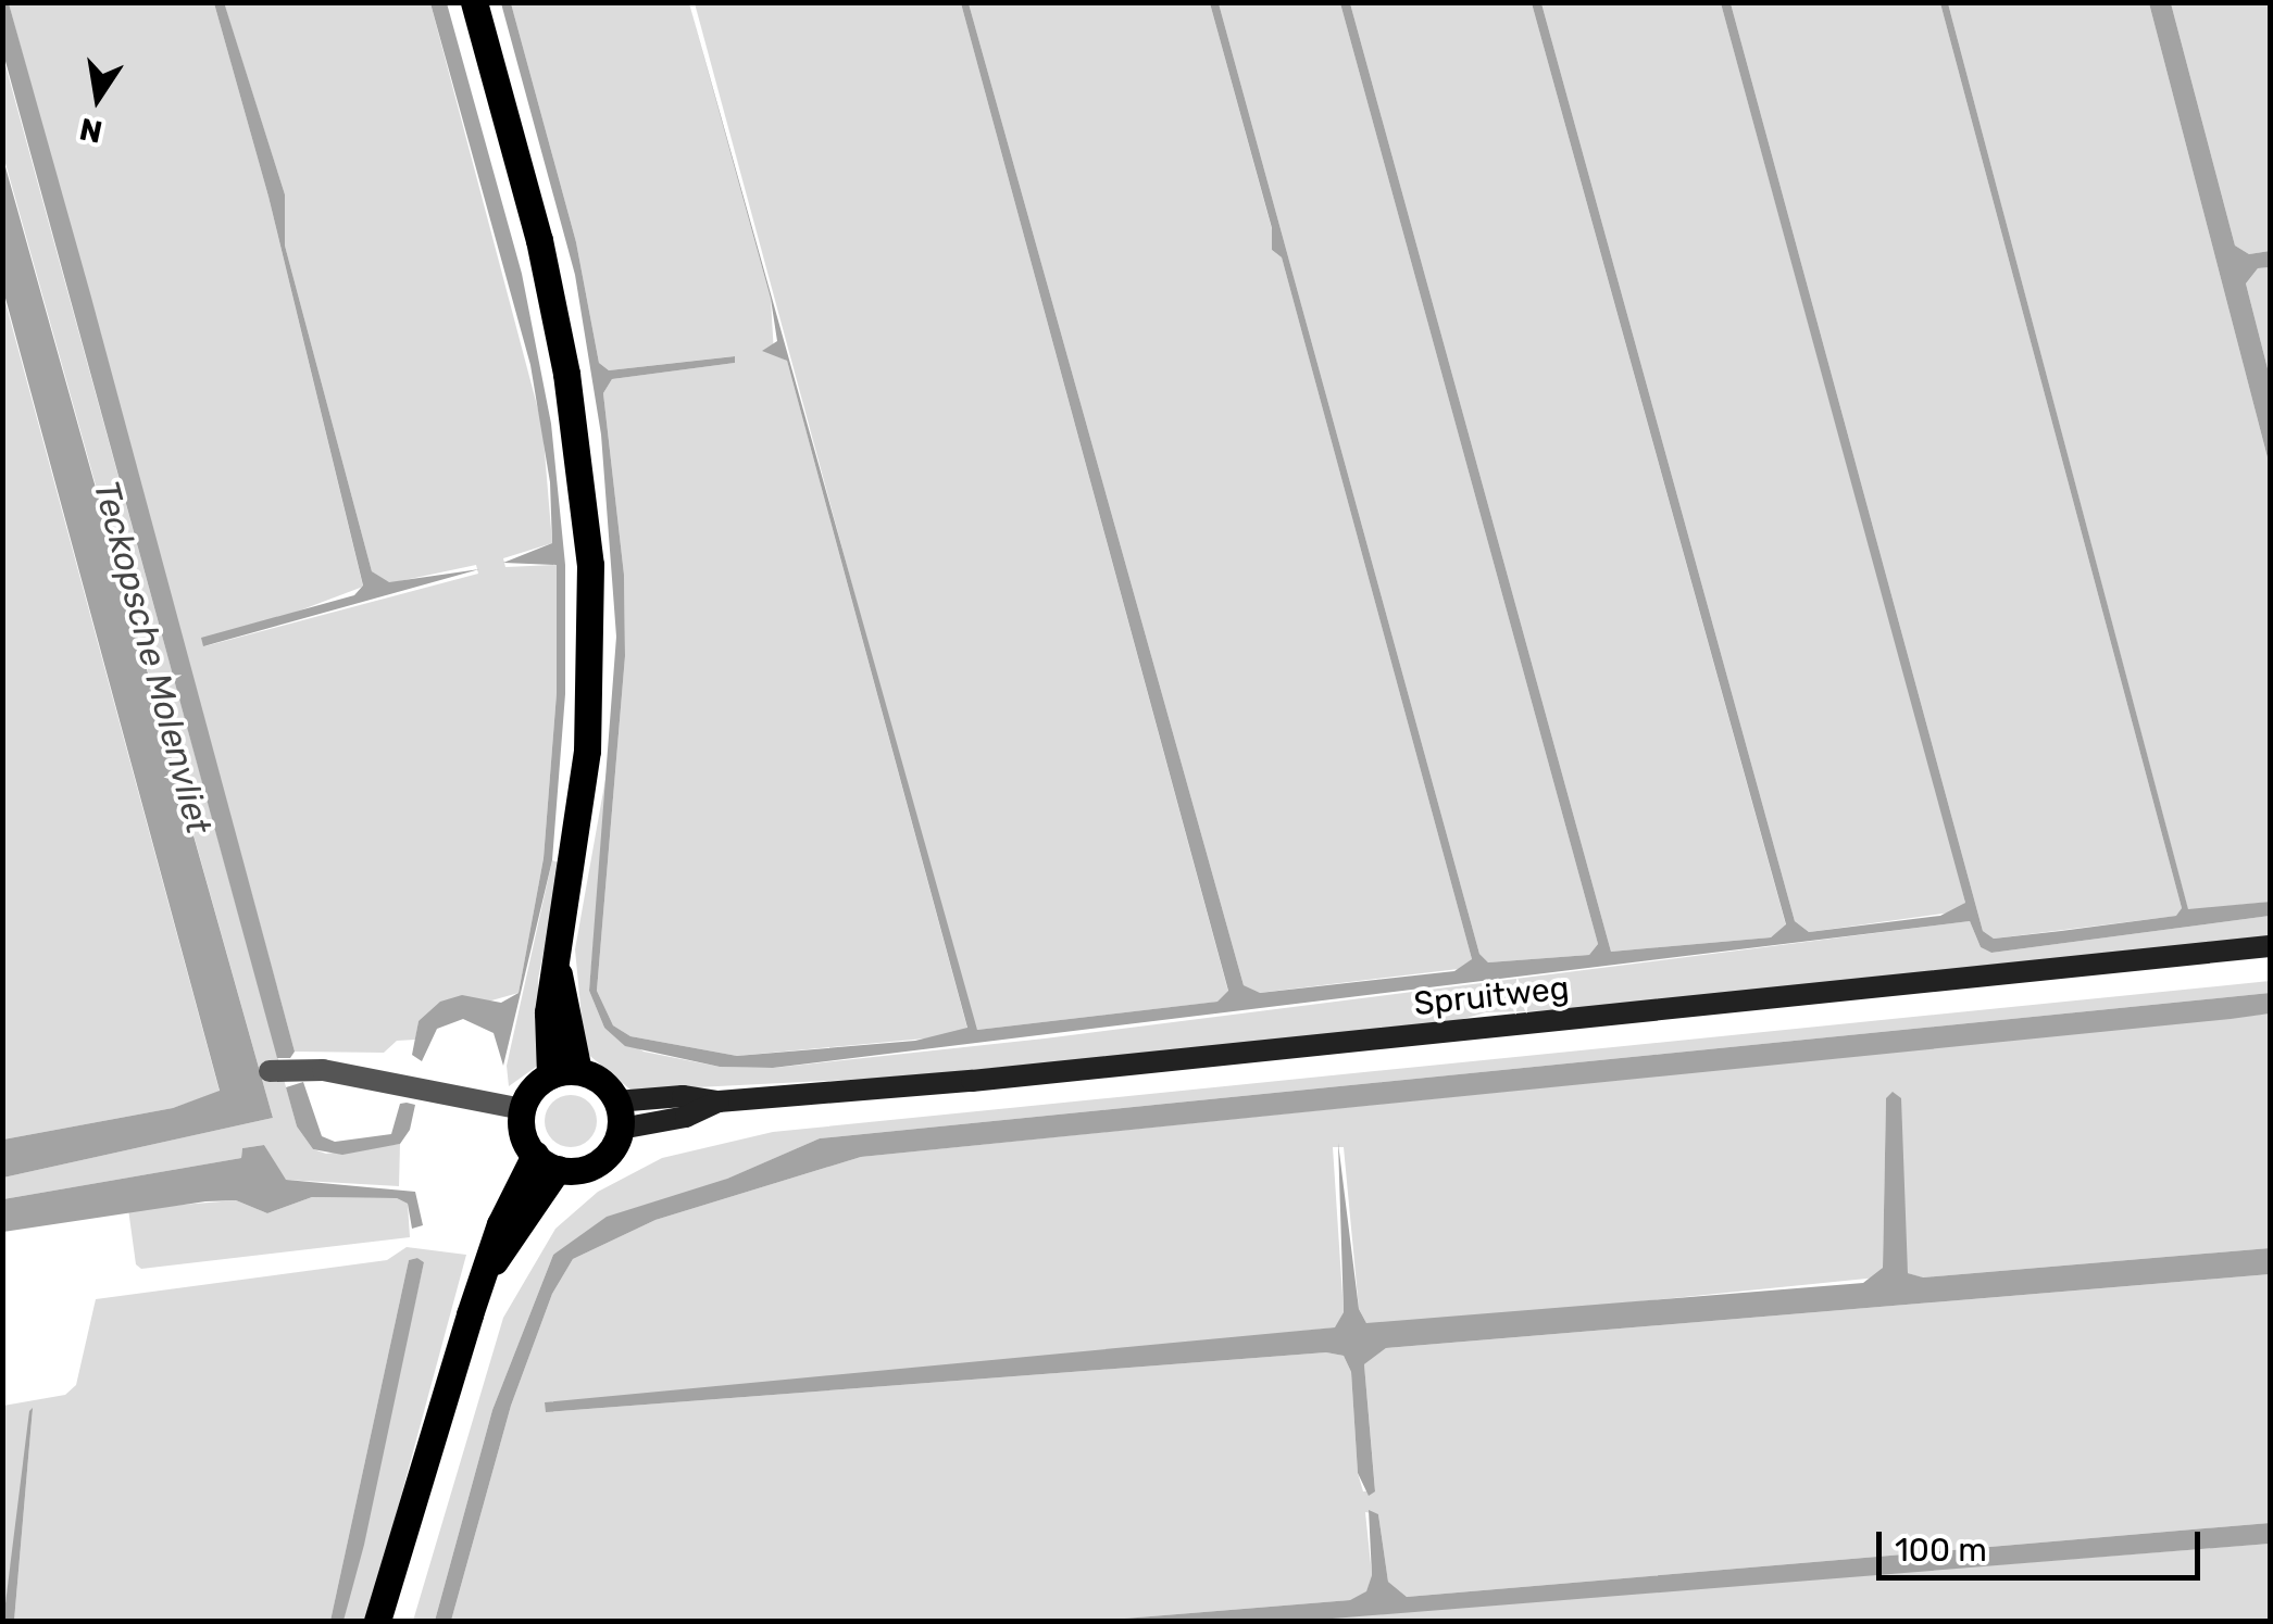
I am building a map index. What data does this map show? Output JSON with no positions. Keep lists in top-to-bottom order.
{
  "streets": {
    "main road": ["Spruitweg"]
  },
  "water": ["Teckopsche Molenvliet"],
  "scale_bar": "100 m",
  "north": "bottom"
}
